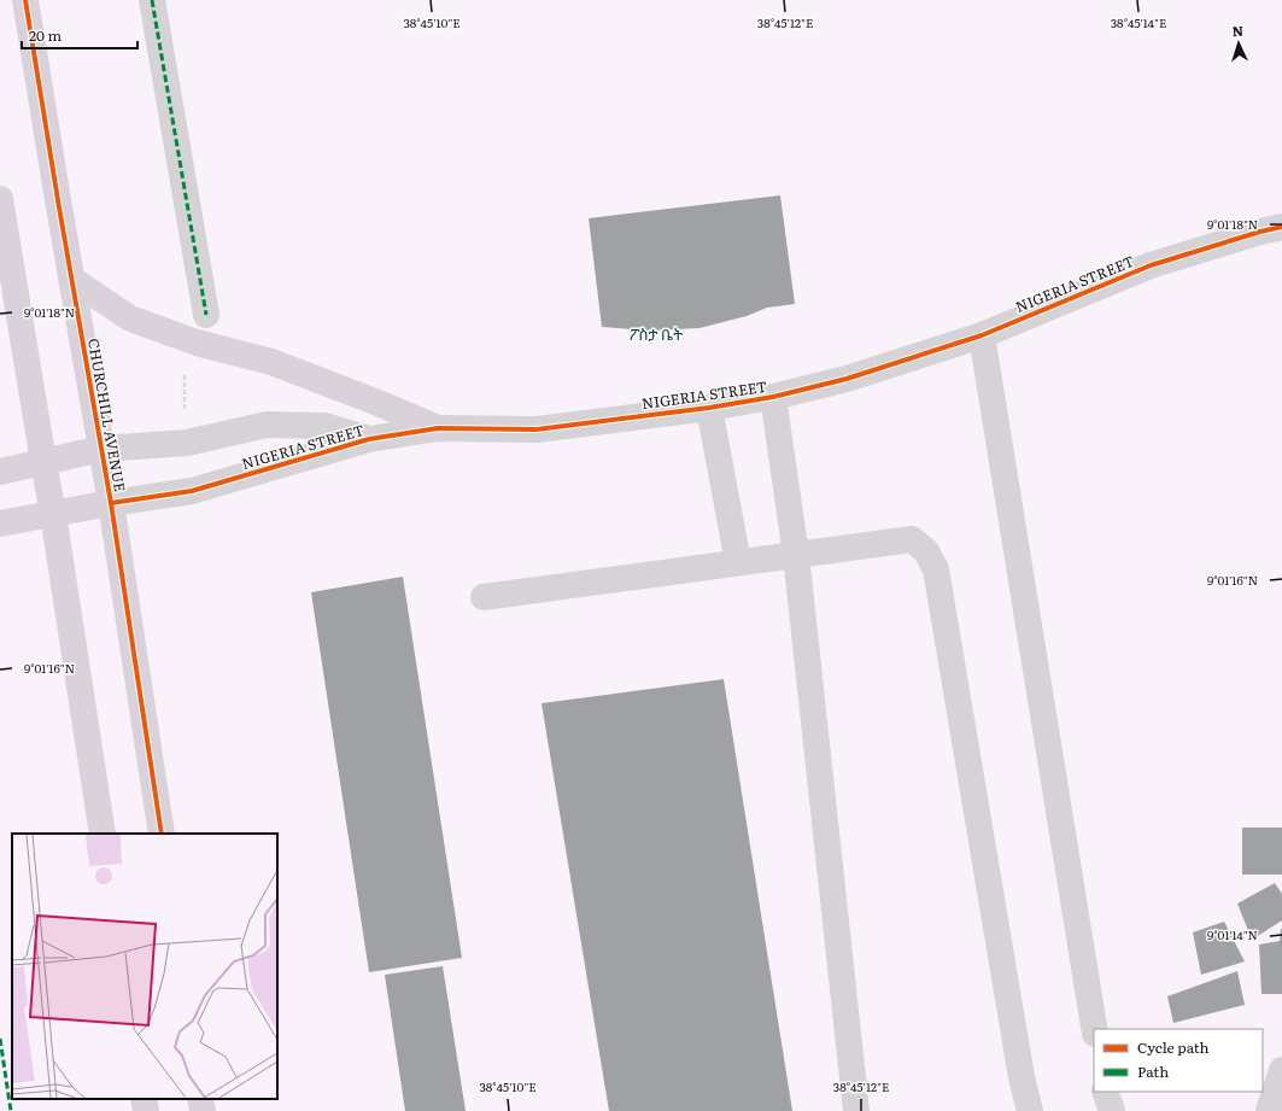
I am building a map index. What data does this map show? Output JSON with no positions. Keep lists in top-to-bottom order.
{
  "streets": {
    "main road": ["CHURCHILL AVENUE"],
    "street": ["NIGERIA STREET"]
  },
  "crossings": [
    ["NIGERIA STREET", "CHURCHILL AVENUE"]
  ],
  "districts": ["ፖስታ ቤት"],
  "legend": ["Cycle path", "Path"],
  "scale_bar": "20 m",
  "north": "top",
  "coordinates": [
    "38°45'10\"E",
    "38°45'12\"E",
    "38°45'14\"E",
    "9°01'18\"N",
    "9°01'16\"N",
    "9°01'14\"N"
  ]
}
